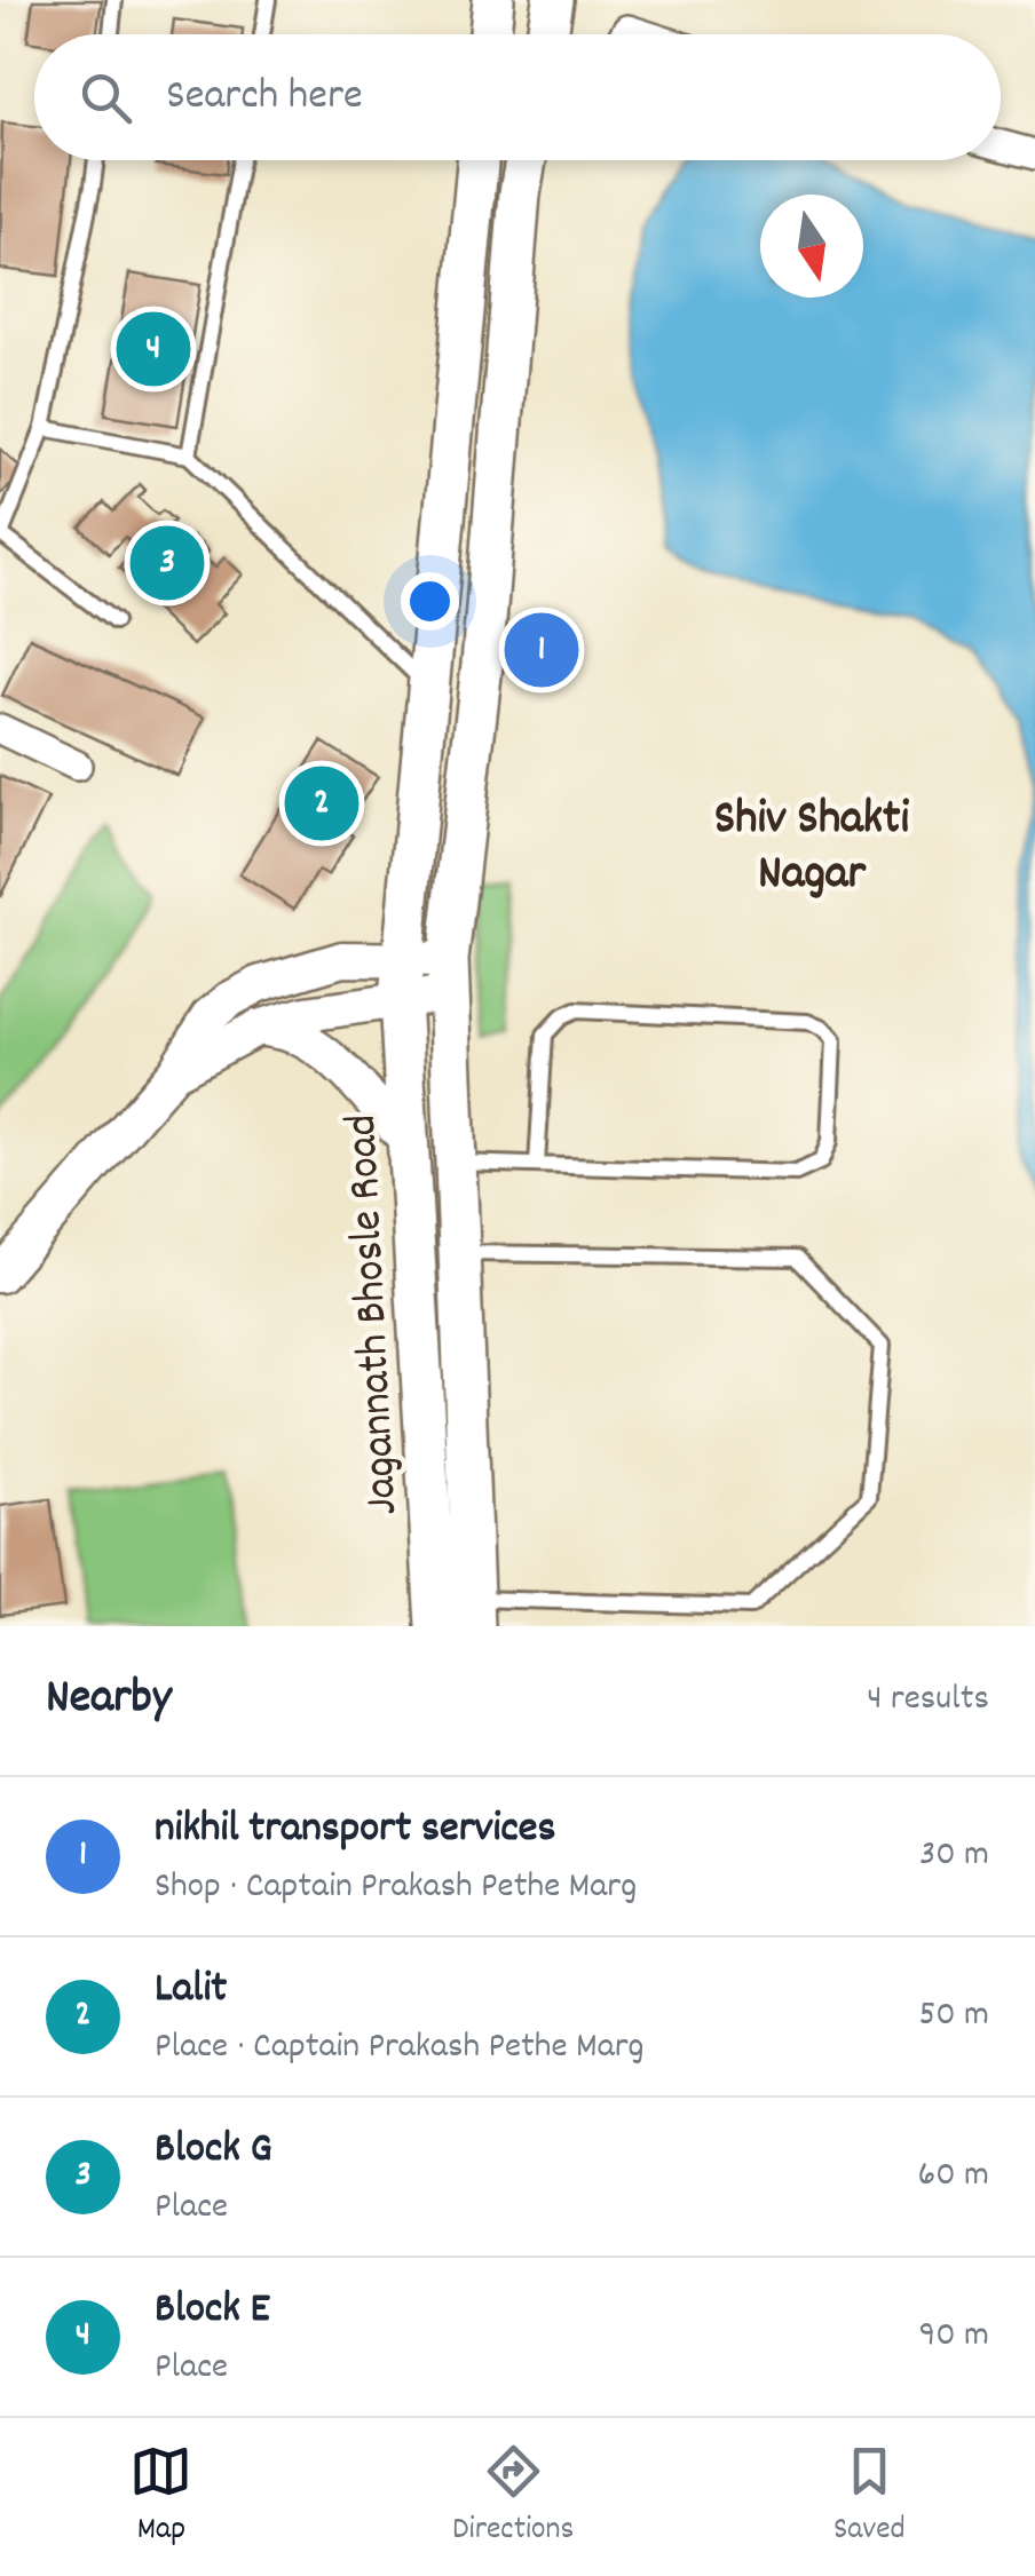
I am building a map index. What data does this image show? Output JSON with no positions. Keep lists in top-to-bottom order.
{
  "streets": {
    "main road": ["Jagannath Bhosle Road"]
  },
  "districts": ["Shiv Shakti Nagar"],
  "north": "bottom",
  "page": {
    "search": "Search here",
    "pins": [
      "4",
      "3",
      "1",
      "2"
    ],
    "heading": ["Nearby", "4 results"],
    "list": [
      {
        "mark": "1",
        "name": "nikhil transport services",
        "note": "Shop · Captain Prakash Pethe Marg",
        "value": "30 m"
      },
      {
        "mark": "2",
        "name": "Lalit",
        "note": "Place · Captain Prakash Pethe Marg",
        "value": "50 m"
      },
      {
        "mark": "3",
        "name": "Block G",
        "note": "Place",
        "value": "60 m"
      },
      {
        "mark": "4",
        "name": "Block E",
        "note": "Place",
        "value": "90 m"
      }
    ],
    "nav": ["Map", "Directions", "Saved"]
  }
}
